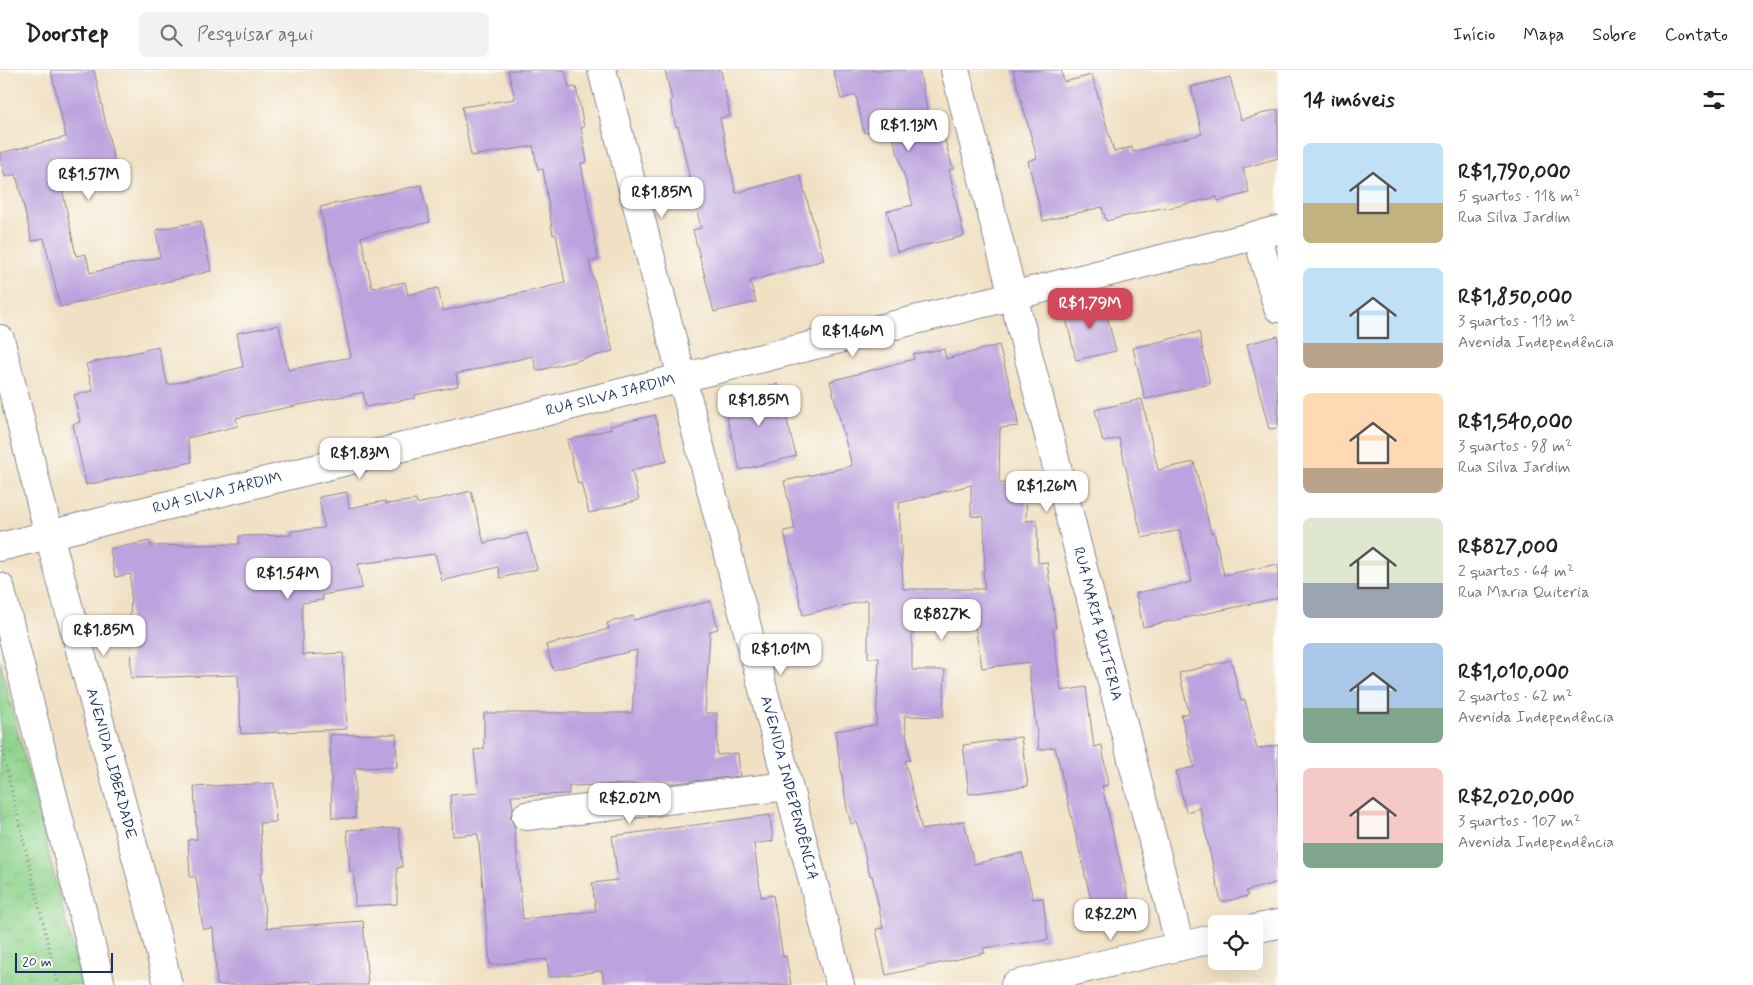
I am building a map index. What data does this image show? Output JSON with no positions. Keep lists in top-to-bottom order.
{
  "streets": {
    "street": [
      "RUA SILVA JARDIM",
      "RUA MARIA QUITERIA",
      "AVENIDA LIBERDADE",
      "AVENIDA INDEPENDÊNCIA"
    ]
  },
  "crossings": [
    ["RUA SILVA JARDIM", "RUA MARIA QUITERIA"],
    ["RUA SILVA JARDIM", "AVENIDA LIBERDADE"],
    ["RUA SILVA JARDIM", "AVENIDA INDEPENDÊNCIA"]
  ],
  "scale_bar": "20 m",
  "page": {
    "header": "Doorstep",
    "search": "Pesquisar aqui",
    "nav": [
      "Início",
      "Mapa",
      "Sobre",
      "Contato"
    ],
    "heading": "14 imóveis",
    "price": [
      "R$1.13M",
      "R$1.57M",
      "R$1.85M",
      "R$1.79M",
      "R$1.46M",
      "R$1.85M",
      "R$1.83M",
      "R$1.26M",
      "R$1.54M",
      "R$827K",
      "R$1.85M",
      "R$1.01M",
      "R$2.02M",
      "R$2.2M"
    ],
    "list": [
      {
        "name": "R$1,790,000",
        "note": "5 quartos · 118 m² · Rua Silva Jardim"
      },
      {
        "name": "R$1,850,000",
        "note": "3 quartos · 113 m² · Avenida Independência"
      },
      {
        "name": "R$1,540,000",
        "note": "3 quartos · 98 m² · Rua Silva Jardim"
      },
      {
        "name": "R$827,000",
        "note": "2 quartos · 64 m² · Rua Maria Quiteria"
      },
      {
        "name": "R$1,010,000",
        "note": "2 quartos · 62 m² · Avenida Independência"
      },
      {
        "name": "R$2,020,000",
        "note": "3 quartos · 107 m² · Avenida Independência"
      }
    ],
    "scale": "20 m"
  }
}
